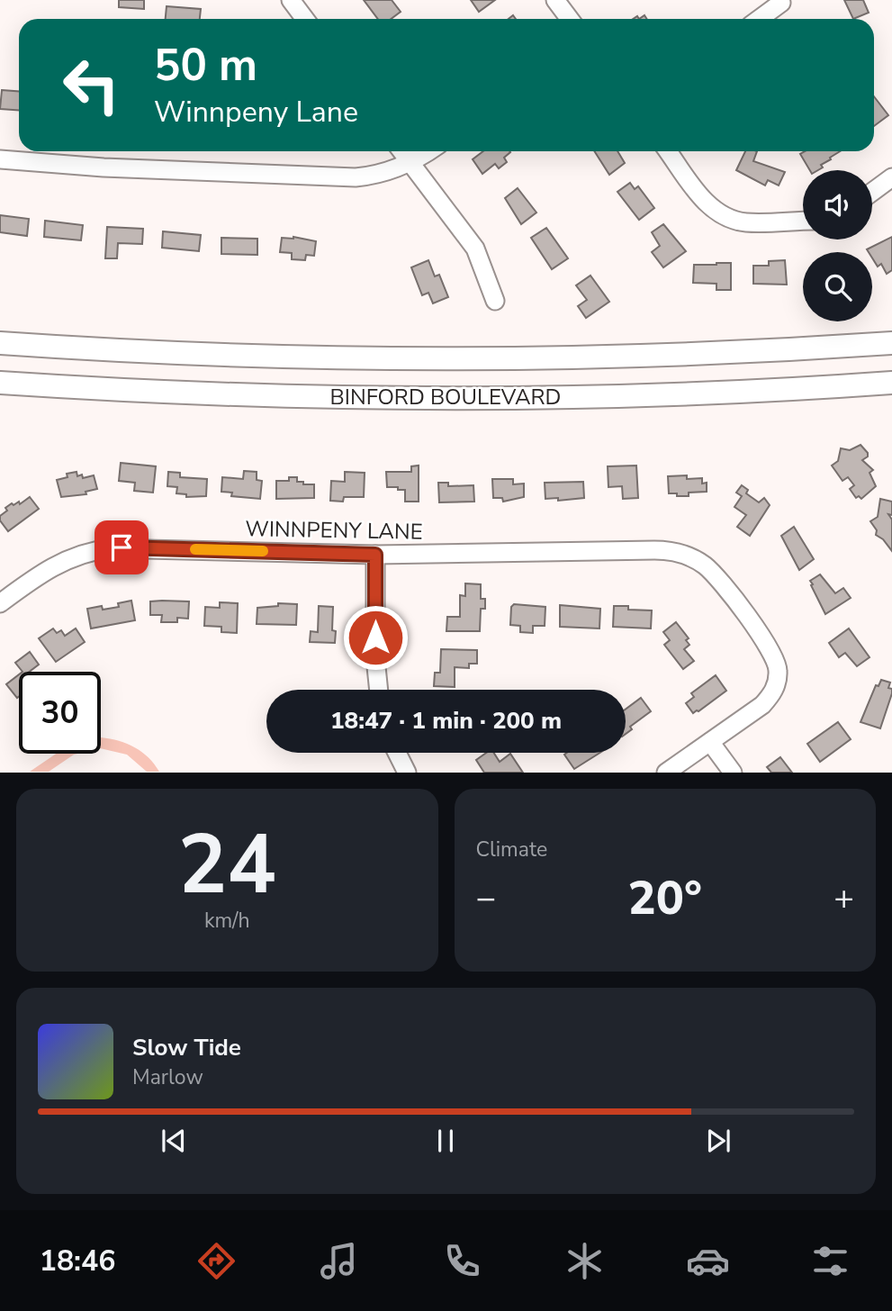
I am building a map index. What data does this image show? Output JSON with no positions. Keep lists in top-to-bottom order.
{
  "streets": {
    "main road": ["BINFORD BOULEVARD"],
    "street": ["WINNPENY LANE"]
  },
  "page": {
    "turn": ["50 m", "Winnpeny Lane"],
    "limit": "30",
    "trip": "18:47 · 1 min · 200 m",
    "tile": [
      ["24", "km/h"],
      "Climate"
    ],
    "heat": ["−", "20°", "+"],
    "song": ["Slow Tide", "Marlow"],
    "tabs": "18:46"
  }
}
